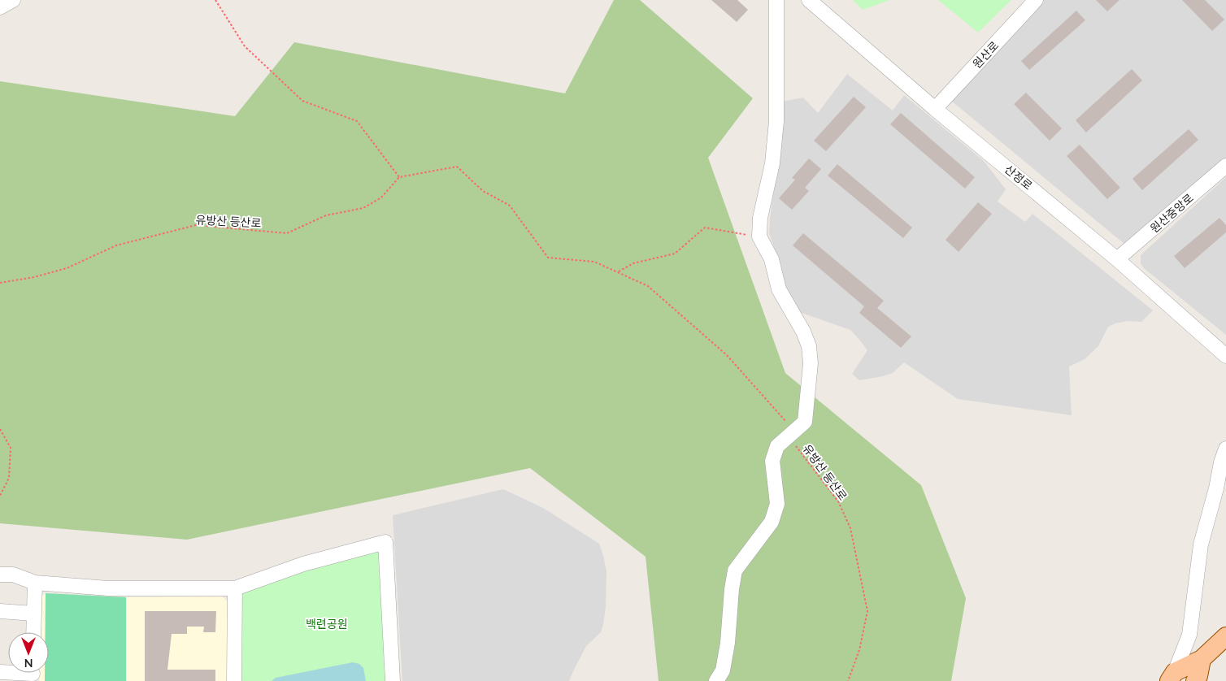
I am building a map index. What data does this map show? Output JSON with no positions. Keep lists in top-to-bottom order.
{
  "streets": {
    "street": ["원산로", "산정로", "원산중앙로"],
    "path": ["유방산 등산로"]
  },
  "crossings": [
    ["원산로", "산정로"],
    ["산정로", "원산중앙로"]
  ],
  "parks": ["백련공원"],
  "north": "bottom"
}
